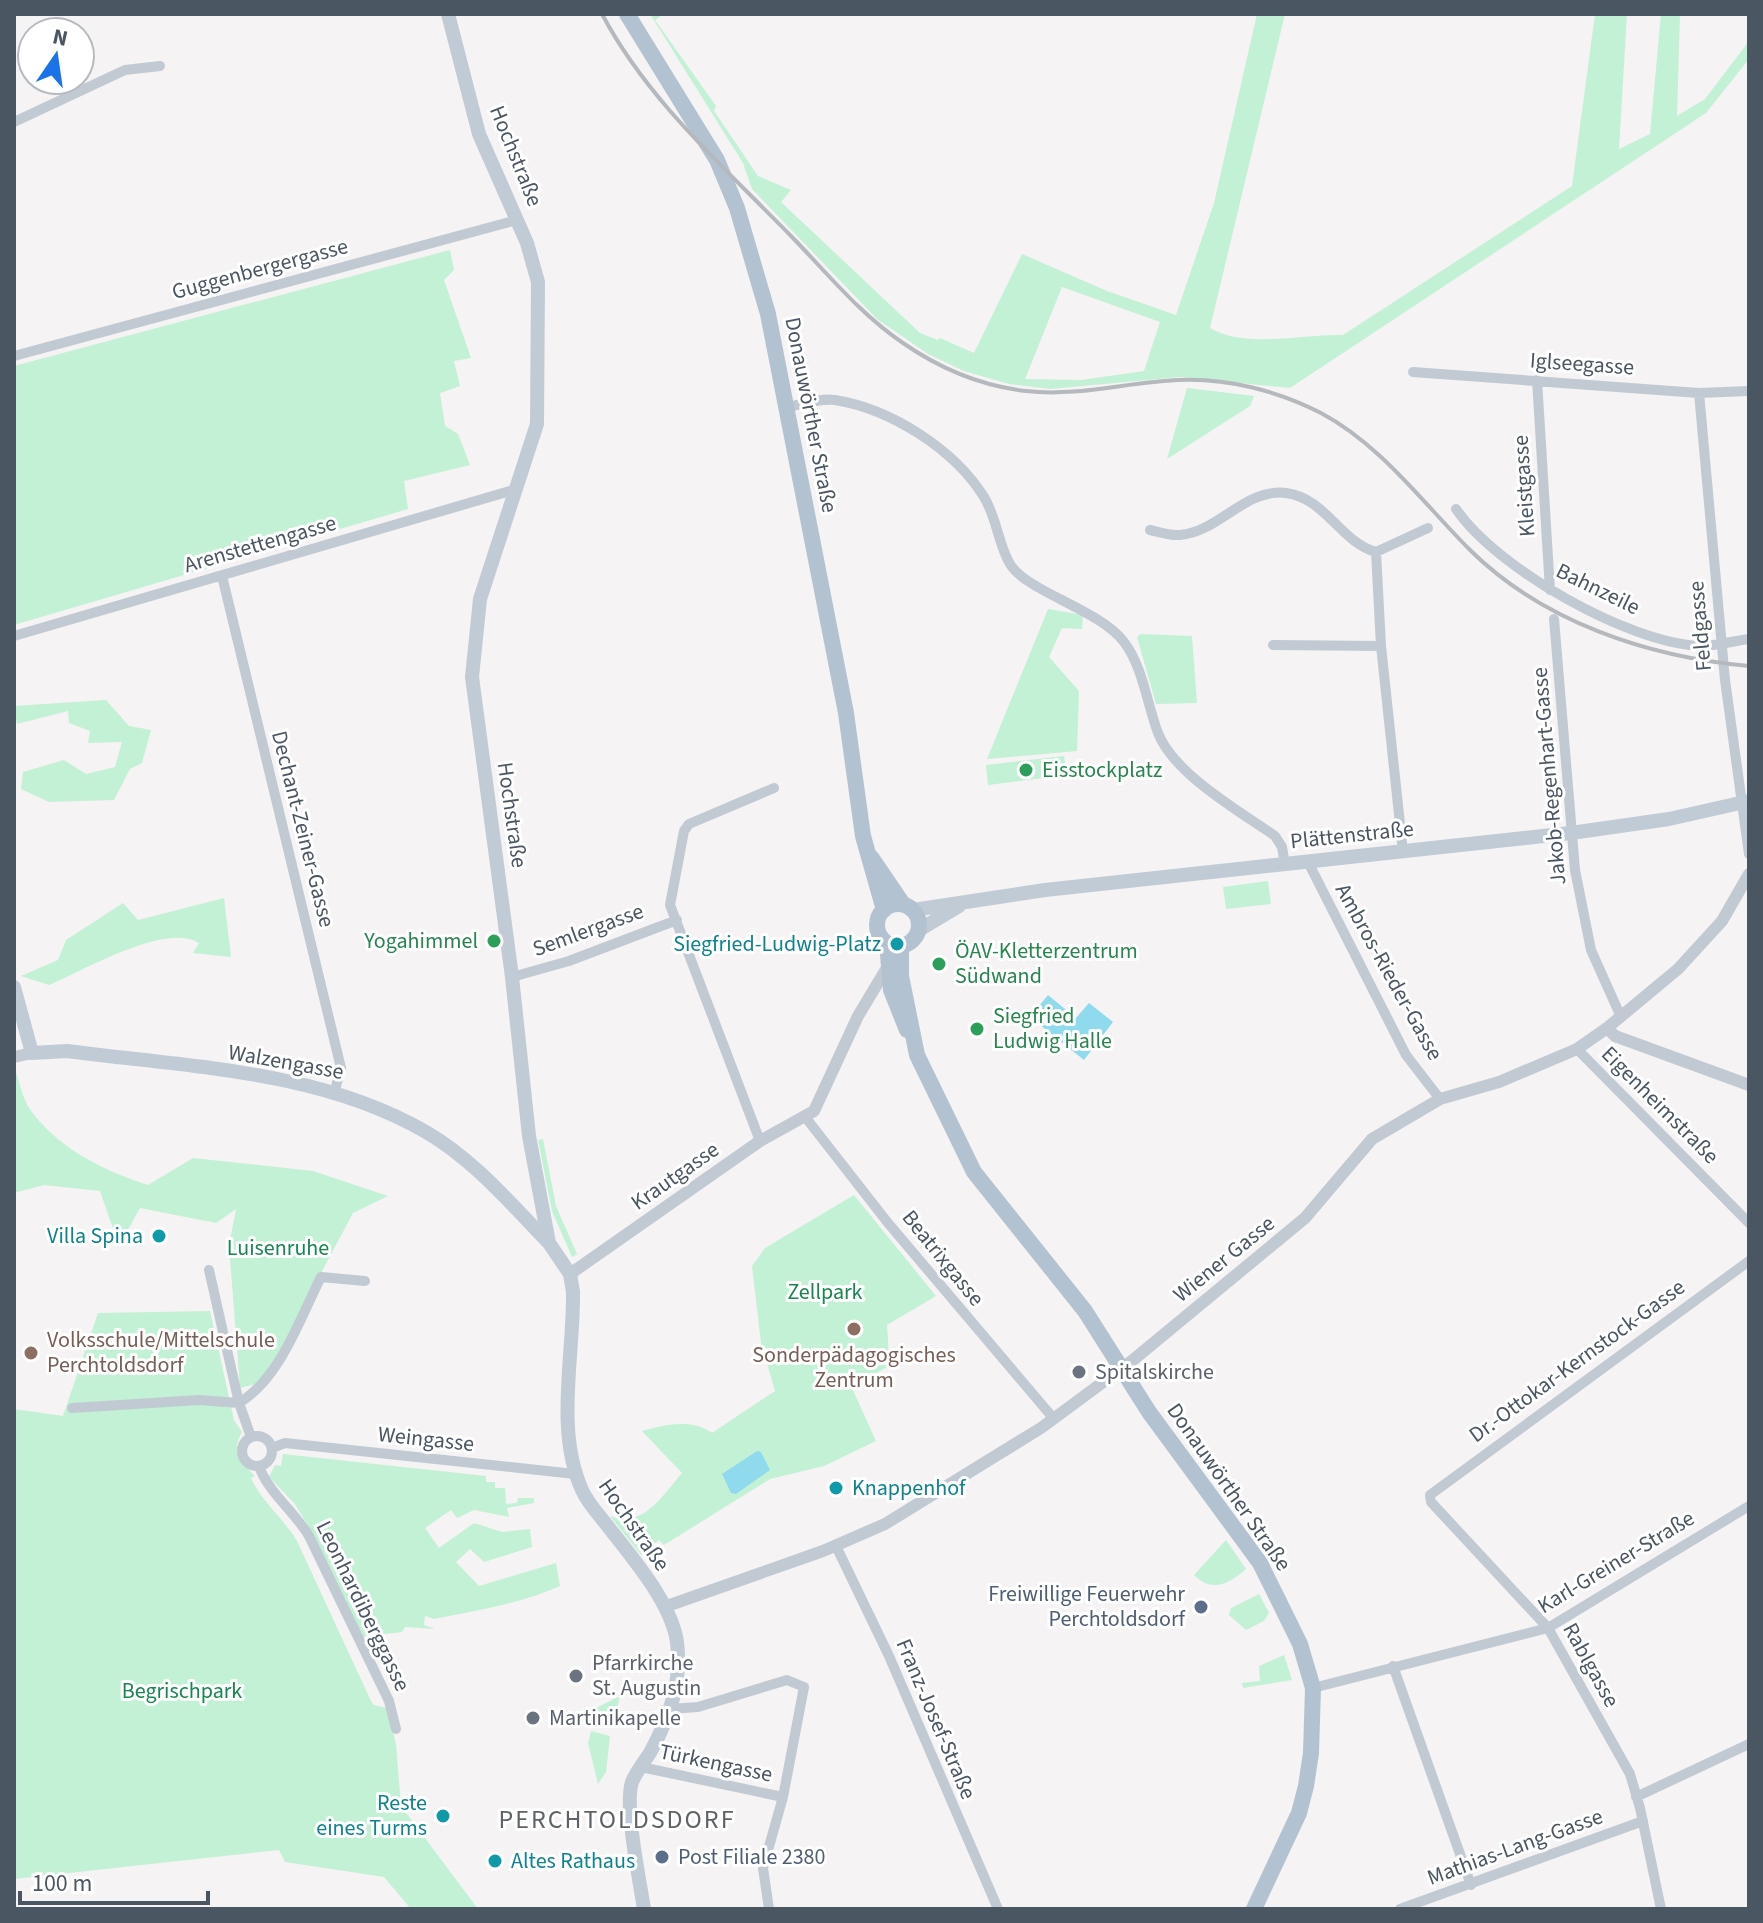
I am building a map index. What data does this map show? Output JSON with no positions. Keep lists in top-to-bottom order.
{
  "streets": {
    "main road": [
      "Hochstraße",
      "Donauwörther Straße",
      "Plättenstraße",
      "Walzengasse"
    ],
    "street": [
      "Guggenbergergasse",
      "Iglseegasse",
      "Kleistgasse",
      "Arenstettengasse",
      "Bahnzeile",
      "Feldgasse",
      "Jakob-Regenhart-Gasse",
      "Dechant-Zeiner-Gasse",
      "Semlergasse",
      "Ambros-Rieder-Gasse",
      "Eigenheimstraße",
      "Krautgasse",
      "Beatrixgasse",
      "Wiener Gasse",
      "Dr.-Ottokar-Kernstock-Gasse",
      "Weingasse",
      "Karl-Greiner-Straße",
      "Leonhardiberggasse",
      "Rablgasse",
      "Franz-Josef-Straße",
      "Türkengasse",
      "Mathias-Lang-Gasse"
    ]
  },
  "crossings": [
    ["Hochstraße", "Guggenbergergasse"],
    ["Hochstraße", "Arenstettengasse"],
    ["Hochstraße", "Semlergasse"],
    ["Hochstraße", "Walzengasse"],
    ["Hochstraße", "Krautgasse"],
    ["Hochstraße", "Wiener Gasse"],
    ["Hochstraße", "Weingasse"],
    ["Iglseegasse", "Kleistgasse"],
    ["Iglseegasse", "Feldgasse"],
    ["Donauwörther Straße", "Plättenstraße"],
    ["Donauwörther Straße", "Wiener Gasse"],
    ["Donauwörther Straße", "Karl-Greiner-Straße"],
    ["Kleistgasse", "Bahnzeile"],
    ["Arenstettengasse", "Dechant-Zeiner-Gasse"],
    ["Bahnzeile", "Feldgasse"],
    ["Feldgasse", "Plättenstraße"],
    ["Jakob-Regenhart-Gasse", "Plättenstraße"],
    ["Jakob-Regenhart-Gasse", "Wiener Gasse"],
    ["Dechant-Zeiner-Gasse", "Walzengasse"],
    ["Plättenstraße", "Ambros-Rieder-Gasse"],
    ["Ambros-Rieder-Gasse", "Wiener Gasse"],
    ["Eigenheimstraße", "Wiener Gasse"],
    ["Krautgasse", "Beatrixgasse"],
    ["Beatrixgasse", "Wiener Gasse"],
    ["Wiener Gasse", "Franz-Josef-Straße"],
    ["Dr.-Ottokar-Kernstock-Gasse", "Rablgasse"],
    ["Weingasse", "Leonhardiberggasse"],
    ["Karl-Greiner-Straße", "Rablgasse"],
    ["Rablgasse", "Mathias-Lang-Gasse"]
  ],
  "districts": ["PERCHTOLDSDORF"],
  "parks": ["Luisenruhe", "Zellpark", "Begrischpark"],
  "places": [
    "Eisstockplatz",
    "Yogahimmel",
    "Siegfried-Ludwig-Platz",
    "ÖAV-Kletterzentrum Südwand",
    "Siegfried Ludwig Halle",
    "Villa Spina",
    "Sonderpädagogisches Zentrum",
    "Volksschule/Mittelschule Perchtoldsdorf",
    "Spitalskirche",
    "Knappenhof",
    "Freiwillige Feuerwehr Perchtoldsdorf",
    "Pfarrkirche St. Augustin",
    "Martinikapelle",
    "Reste eines Turms",
    "Post Filiale 2380",
    "Altes Rathaus"
  ],
  "scale_bar": "100 m",
  "north": "top"
}
